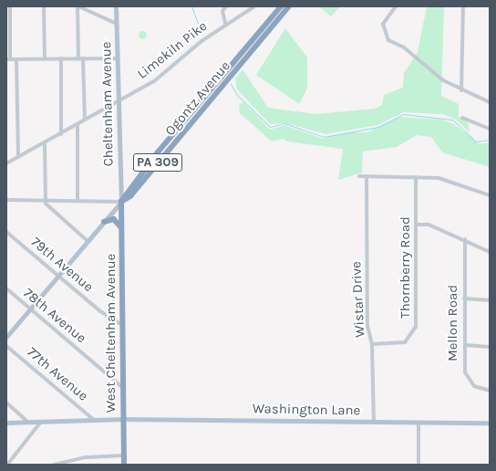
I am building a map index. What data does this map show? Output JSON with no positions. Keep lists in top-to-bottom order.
{
  "streets": {
    "highway": ["Ogontz Avenue", "PA 309", "West Cheltenham Avenue"],
    "main road": ["Cheltenham Avenue", "Washington Lane"],
    "street": [
      "Limekiln Pike",
      "79th Avenue",
      "Thornberry Road",
      "Wistar Drive",
      "78th Avenue",
      "Mellon Road",
      "77th Avenue"
    ]
  },
  "crossings": [
    ["Limekiln Pike", "Cheltenham Avenue"],
    ["Ogontz Avenue", "Cheltenham Avenue"],
    ["Ogontz Avenue", "79th Avenue"],
    ["Ogontz Avenue", "78th Avenue"],
    ["Ogontz Avenue", "West Cheltenham Avenue"],
    ["Cheltenham Avenue", "West Cheltenham Avenue"],
    ["79th Avenue", "West Cheltenham Avenue"],
    ["Thornberry Road", "Wistar Drive"],
    ["Wistar Drive", "Washington Lane"],
    ["78th Avenue", "West Cheltenham Avenue"],
    ["West Cheltenham Avenue", "Washington Lane"],
    ["77th Avenue", "Washington Lane"]
  ]
}
